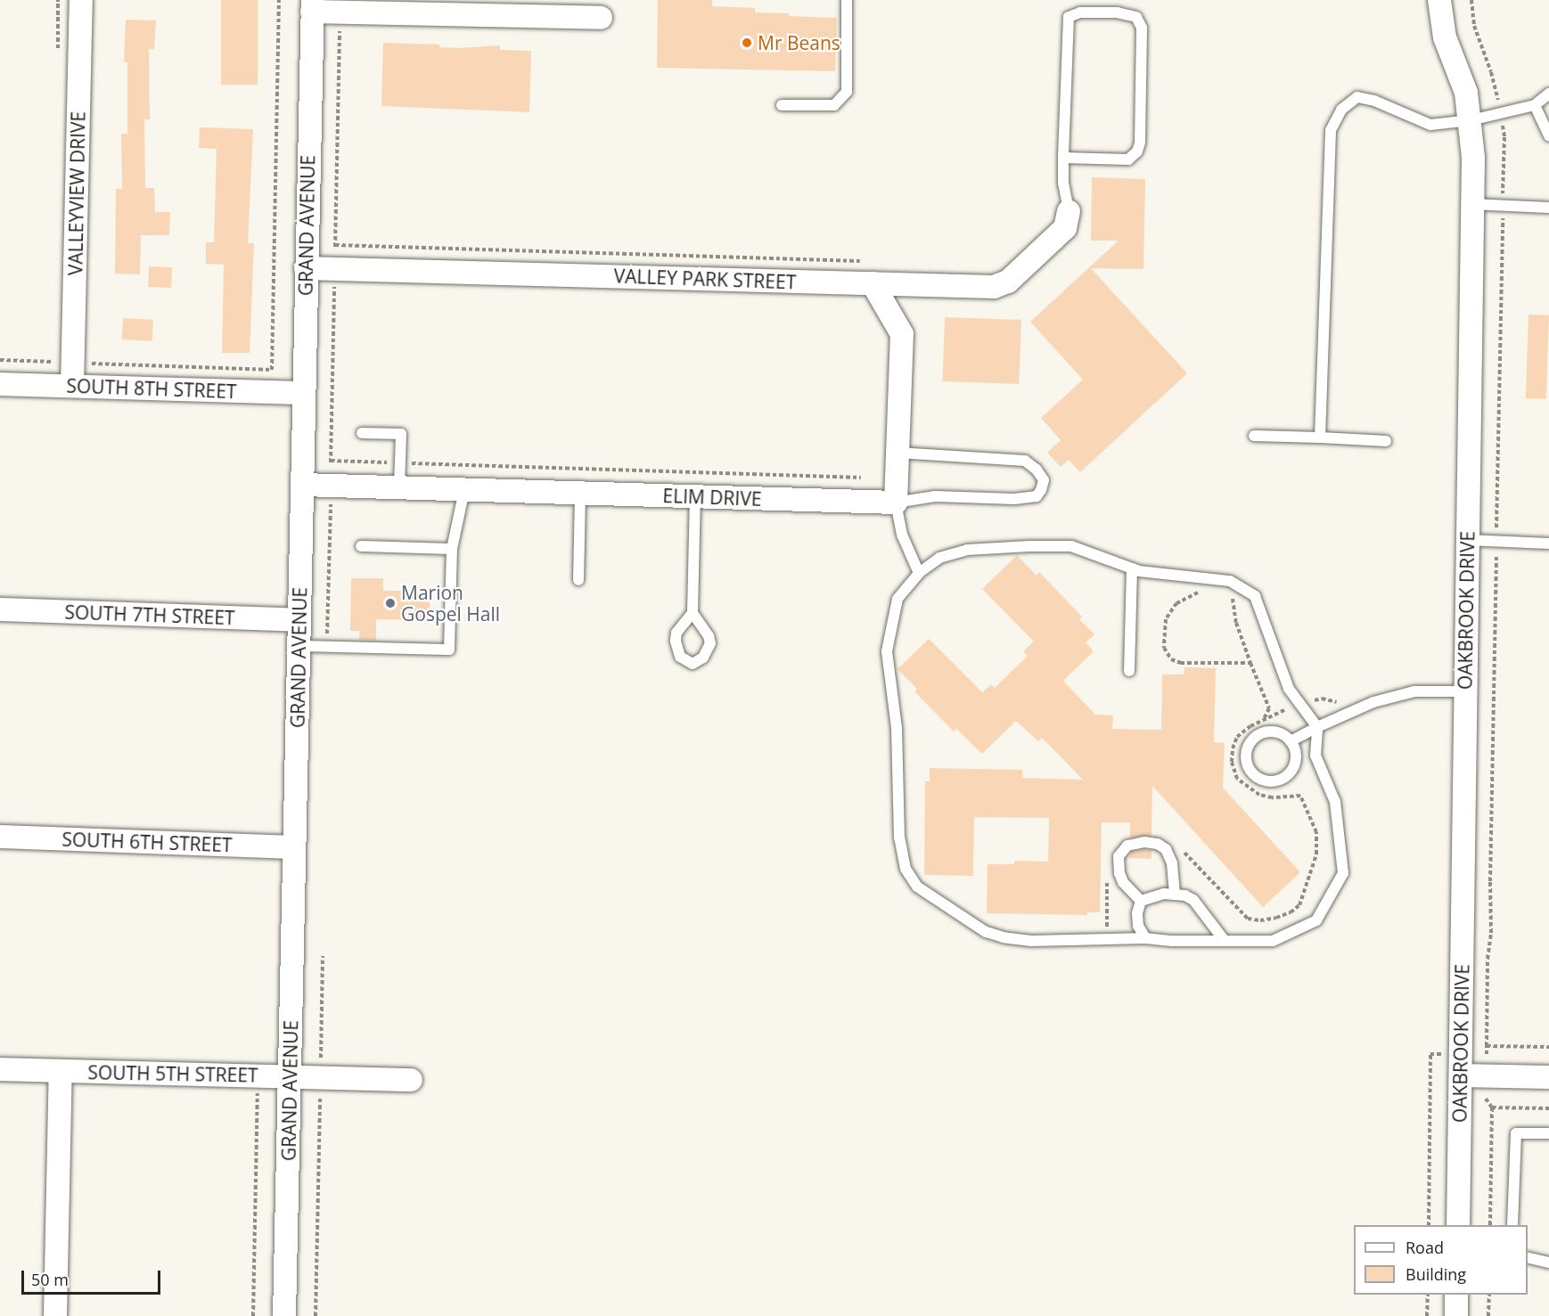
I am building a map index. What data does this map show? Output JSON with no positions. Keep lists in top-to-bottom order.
{
  "streets": {
    "street": [
      "VALLEYVIEW DRIVE",
      "GRAND AVENUE",
      "VALLEY PARK STREET",
      "SOUTH 8TH STREET",
      "ELIM DRIVE",
      "OAKBROOK DRIVE",
      "SOUTH 7TH STREET",
      "SOUTH 6TH STREET",
      "SOUTH 5TH STREET"
    ]
  },
  "crossings": [
    ["VALLEYVIEW DRIVE", "SOUTH 8TH STREET"],
    ["GRAND AVENUE", "VALLEY PARK STREET"],
    ["GRAND AVENUE", "SOUTH 8TH STREET"],
    ["GRAND AVENUE", "ELIM DRIVE"],
    ["GRAND AVENUE", "SOUTH 7TH STREET"],
    ["GRAND AVENUE", "SOUTH 6TH STREET"],
    ["GRAND AVENUE", "SOUTH 5TH STREET"]
  ],
  "places": ["Mr Beans", "Marion Gospel Hall"],
  "legend": ["Road", "Building"],
  "scale_bar": "50 m"
}
